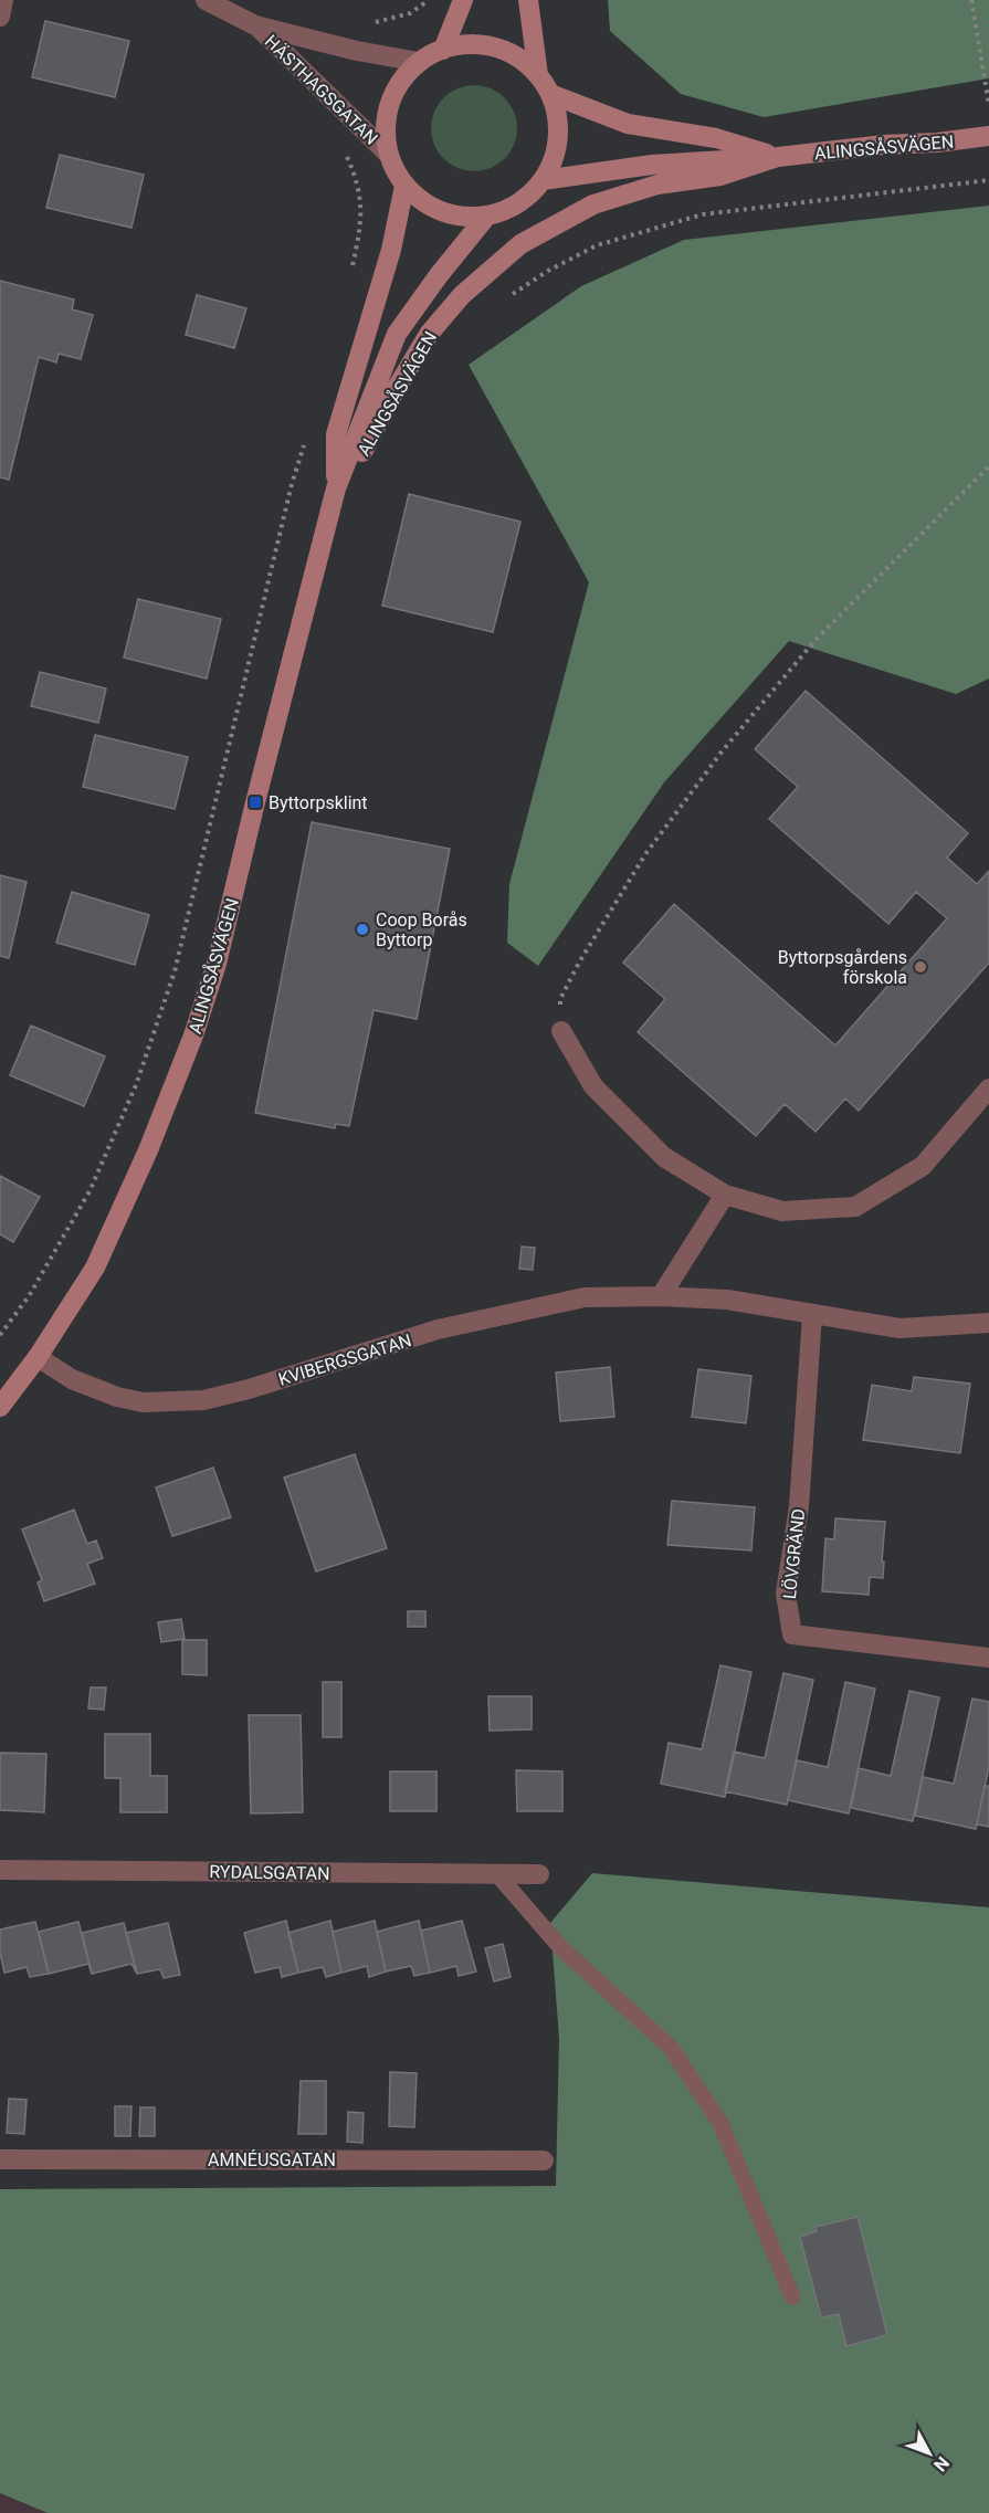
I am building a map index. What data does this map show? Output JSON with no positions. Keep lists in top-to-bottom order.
{
  "streets": {
    "main road": ["ALINGSÅSVÄGEN"],
    "street": [
      "HÄSTHAGSGATAN",
      "KVIBERGSGATAN",
      "LÖVGRÄND",
      "RYDALSGATAN",
      "AMNÉUSGATAN"
    ]
  },
  "crossings": [
    ["HÄSTHAGSGATAN", "ALINGSÅSVÄGEN"],
    ["ALINGSÅSVÄGEN", "KVIBERGSGATAN"],
    ["KVIBERGSGATAN", "LÖVGRÄND"]
  ],
  "places": {
    "transit": ["Byttorpsklint"],
    "other": ["Coop Borås Byttorp", "Byttorpsgårdens förskola"]
  },
  "north": "bottom right"
}
